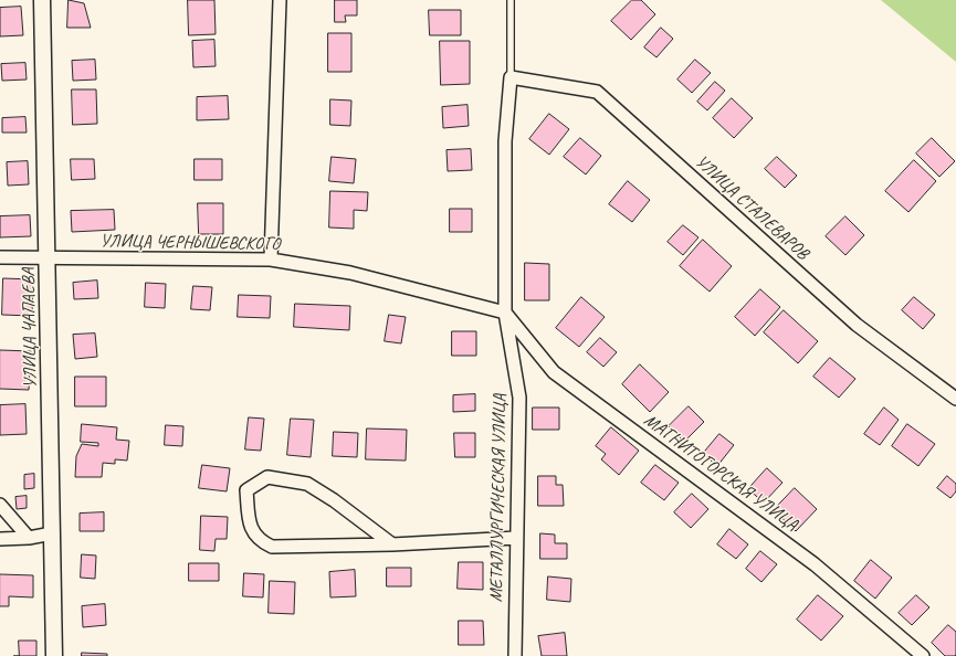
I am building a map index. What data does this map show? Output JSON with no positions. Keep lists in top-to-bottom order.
{
  "streets": {
    "street": [
      "УЛИЦА СТАЛЕВАРОВ",
      "УЛИЦА ЧЕРНЫШЕВСКОГО",
      "УЛИЦА ЧАПАЕВА",
      "МАГНИТОГОРСКАЯ УЛИЦА",
      "МЕТАЛЛУРГИЧЕСКАЯ УЛИЦА"
    ]
  },
  "crossings": [
    ["УЛИЦА СТАЛЕВАРОВ", "МЕТАЛЛУРГИЧЕСКАЯ УЛИЦА"],
    ["УЛИЦА ЧЕРНЫШЕВСКОГО", "УЛИЦА ЧАПАЕВА"],
    ["УЛИЦА ЧЕРНЫШЕВСКОГО", "МАГНИТОГОРСКАЯ УЛИЦА"],
    ["УЛИЦА ЧЕРНЫШЕВСКОГО", "МЕТАЛЛУРГИЧЕСКАЯ УЛИЦА"],
    ["МАГНИТОГОРСКАЯ УЛИЦА", "МЕТАЛЛУРГИЧЕСКАЯ УЛИЦА"]
  ]
}
